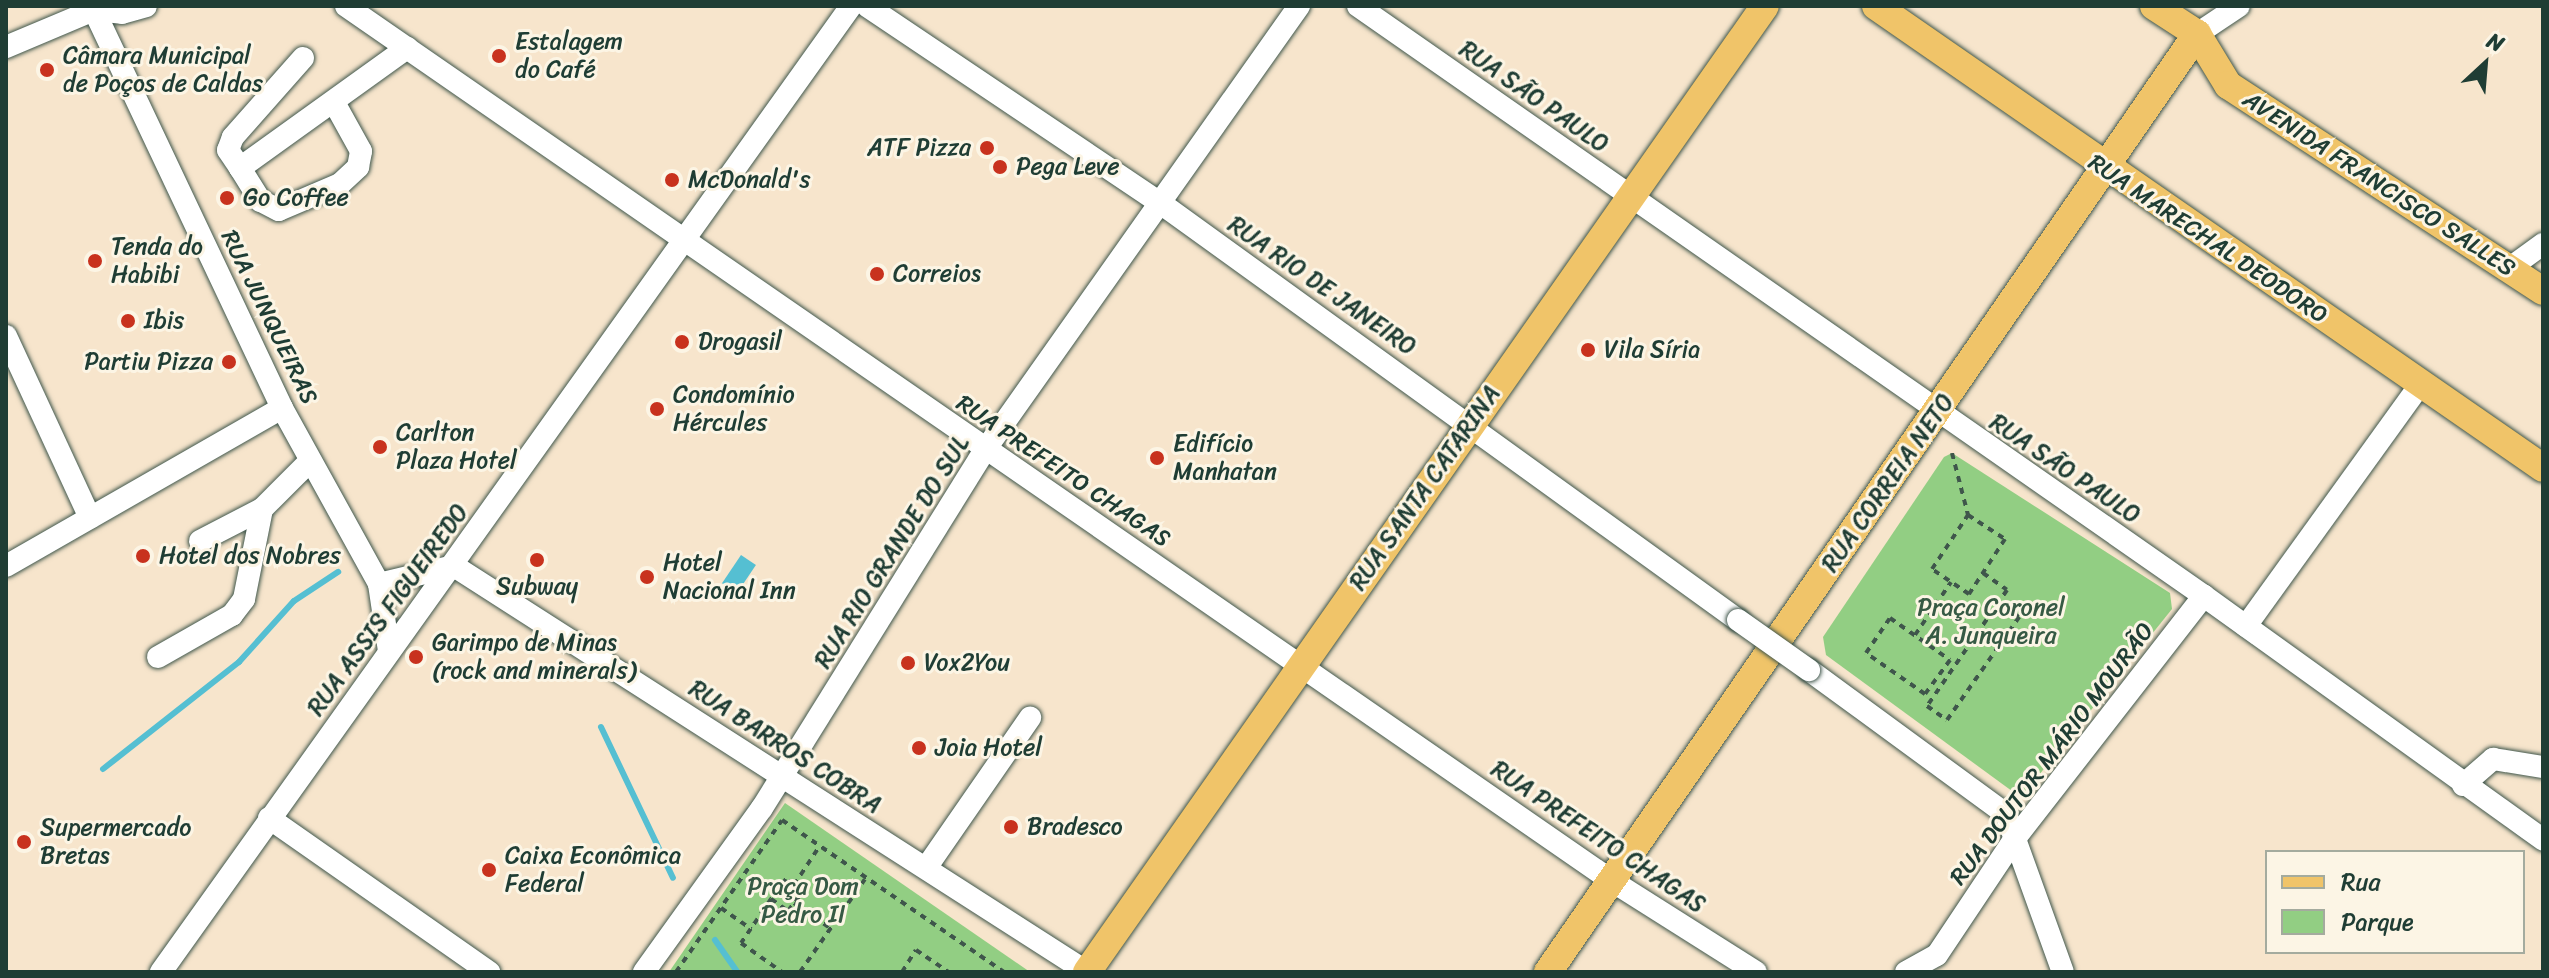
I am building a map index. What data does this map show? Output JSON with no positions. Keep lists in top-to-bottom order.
{
  "streets": {
    "main road": [
      "AVENIDA FRANCISCO SALLES",
      "RUA MARECHAL DEODORO",
      "RUA CORREIA NETO",
      "RUA SANTA CATARINA"
    ],
    "street": [
      "RUA SÃO PAULO",
      "RUA RIO DE JANEIRO",
      "RUA JUNQUEIRAS",
      "RUA PREFEITO CHAGAS",
      "RUA RIO GRANDE DO SUL",
      "RUA ASSIS FIGUEIREDO",
      "RUA BARROS COBRA",
      "RUA DOUTOR MÁRIO MOURÃO"
    ]
  },
  "crossings": [
    ["RUA SÃO PAULO", "RUA CORREIA NETO"],
    ["RUA SÃO PAULO", "RUA SANTA CATARINA"],
    ["RUA SÃO PAULO", "RUA DOUTOR MÁRIO MOURÃO"],
    ["AVENIDA FRANCISCO SALLES", "RUA CORREIA NETO"],
    ["RUA MARECHAL DEODORO", "RUA CORREIA NETO"],
    ["RUA RIO DE JANEIRO", "RUA SANTA CATARINA"],
    ["RUA RIO DE JANEIRO", "RUA RIO GRANDE DO SUL"],
    ["RUA RIO DE JANEIRO", "RUA DOUTOR MÁRIO MOURÃO"],
    ["RUA JUNQUEIRAS", "RUA ASSIS FIGUEIREDO"],
    ["RUA PREFEITO CHAGAS", "RUA CORREIA NETO"],
    ["RUA PREFEITO CHAGAS", "RUA SANTA CATARINA"],
    ["RUA PREFEITO CHAGAS", "RUA RIO GRANDE DO SUL"],
    ["RUA PREFEITO CHAGAS", "RUA ASSIS FIGUEIREDO"],
    ["RUA SANTA CATARINA", "RUA BARROS COBRA"],
    ["RUA RIO GRANDE DO SUL", "RUA BARROS COBRA"],
    ["RUA ASSIS FIGUEIREDO", "RUA BARROS COBRA"]
  ],
  "parks": ["Praça Coronel A. Junqueira", "Praça Dom Pedro II"],
  "places": [
    "Estalagem do Café",
    "Câmara Municipal de Poços de Caldas",
    "ATF Pizza",
    "Pega Leve",
    "McDonald's",
    "Go Coffee",
    "Tenda do Habibi",
    "Correios",
    "Ibis",
    "Drogasil",
    "Vila Síria",
    "Partiu Pizza",
    "Condomínio Hércules",
    "Carlton Plaza Hotel",
    "Edifício Manhatan",
    "Hotel dos Nobres",
    "Subway",
    "Hotel Nacional Inn",
    "Garimpo de Minas (rock and minerals)",
    "Vox2You",
    "Joia Hotel",
    "Bradesco",
    "Supermercado Bretas",
    "Caixa Econômica Federal"
  ],
  "legend": ["Rua", "Parque"],
  "north": "top right"
}
